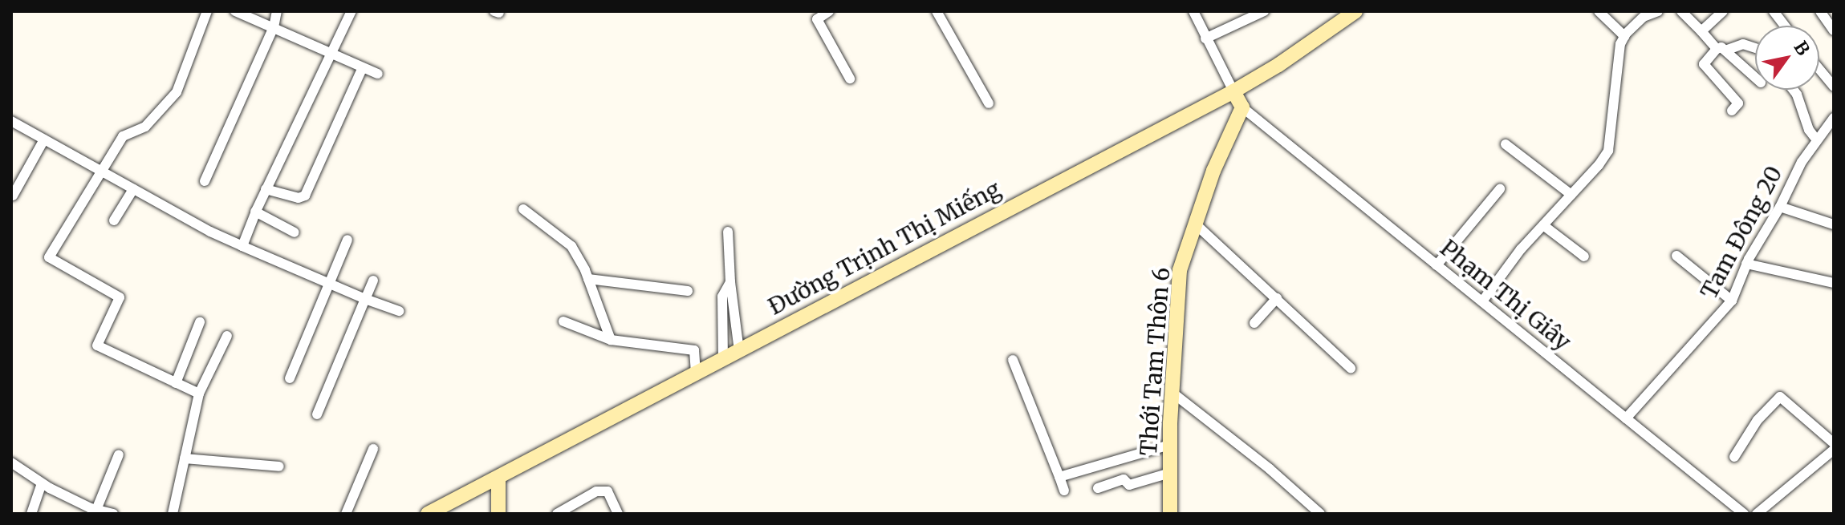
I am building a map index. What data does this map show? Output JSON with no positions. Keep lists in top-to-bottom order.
{
  "streets": {
    "main road": ["Đường Trịnh Thị Miếng", "Thới Tam Thôn 6"],
    "street": ["Tam Đông 20", "Phạm Thị Giây"]
  },
  "crossings": [
    ["Tam Đông 20", "Phạm Thị Giây"],
    ["Phạm Thị Giây", "Thới Tam Thôn 6"]
  ],
  "north": "top right"
}
